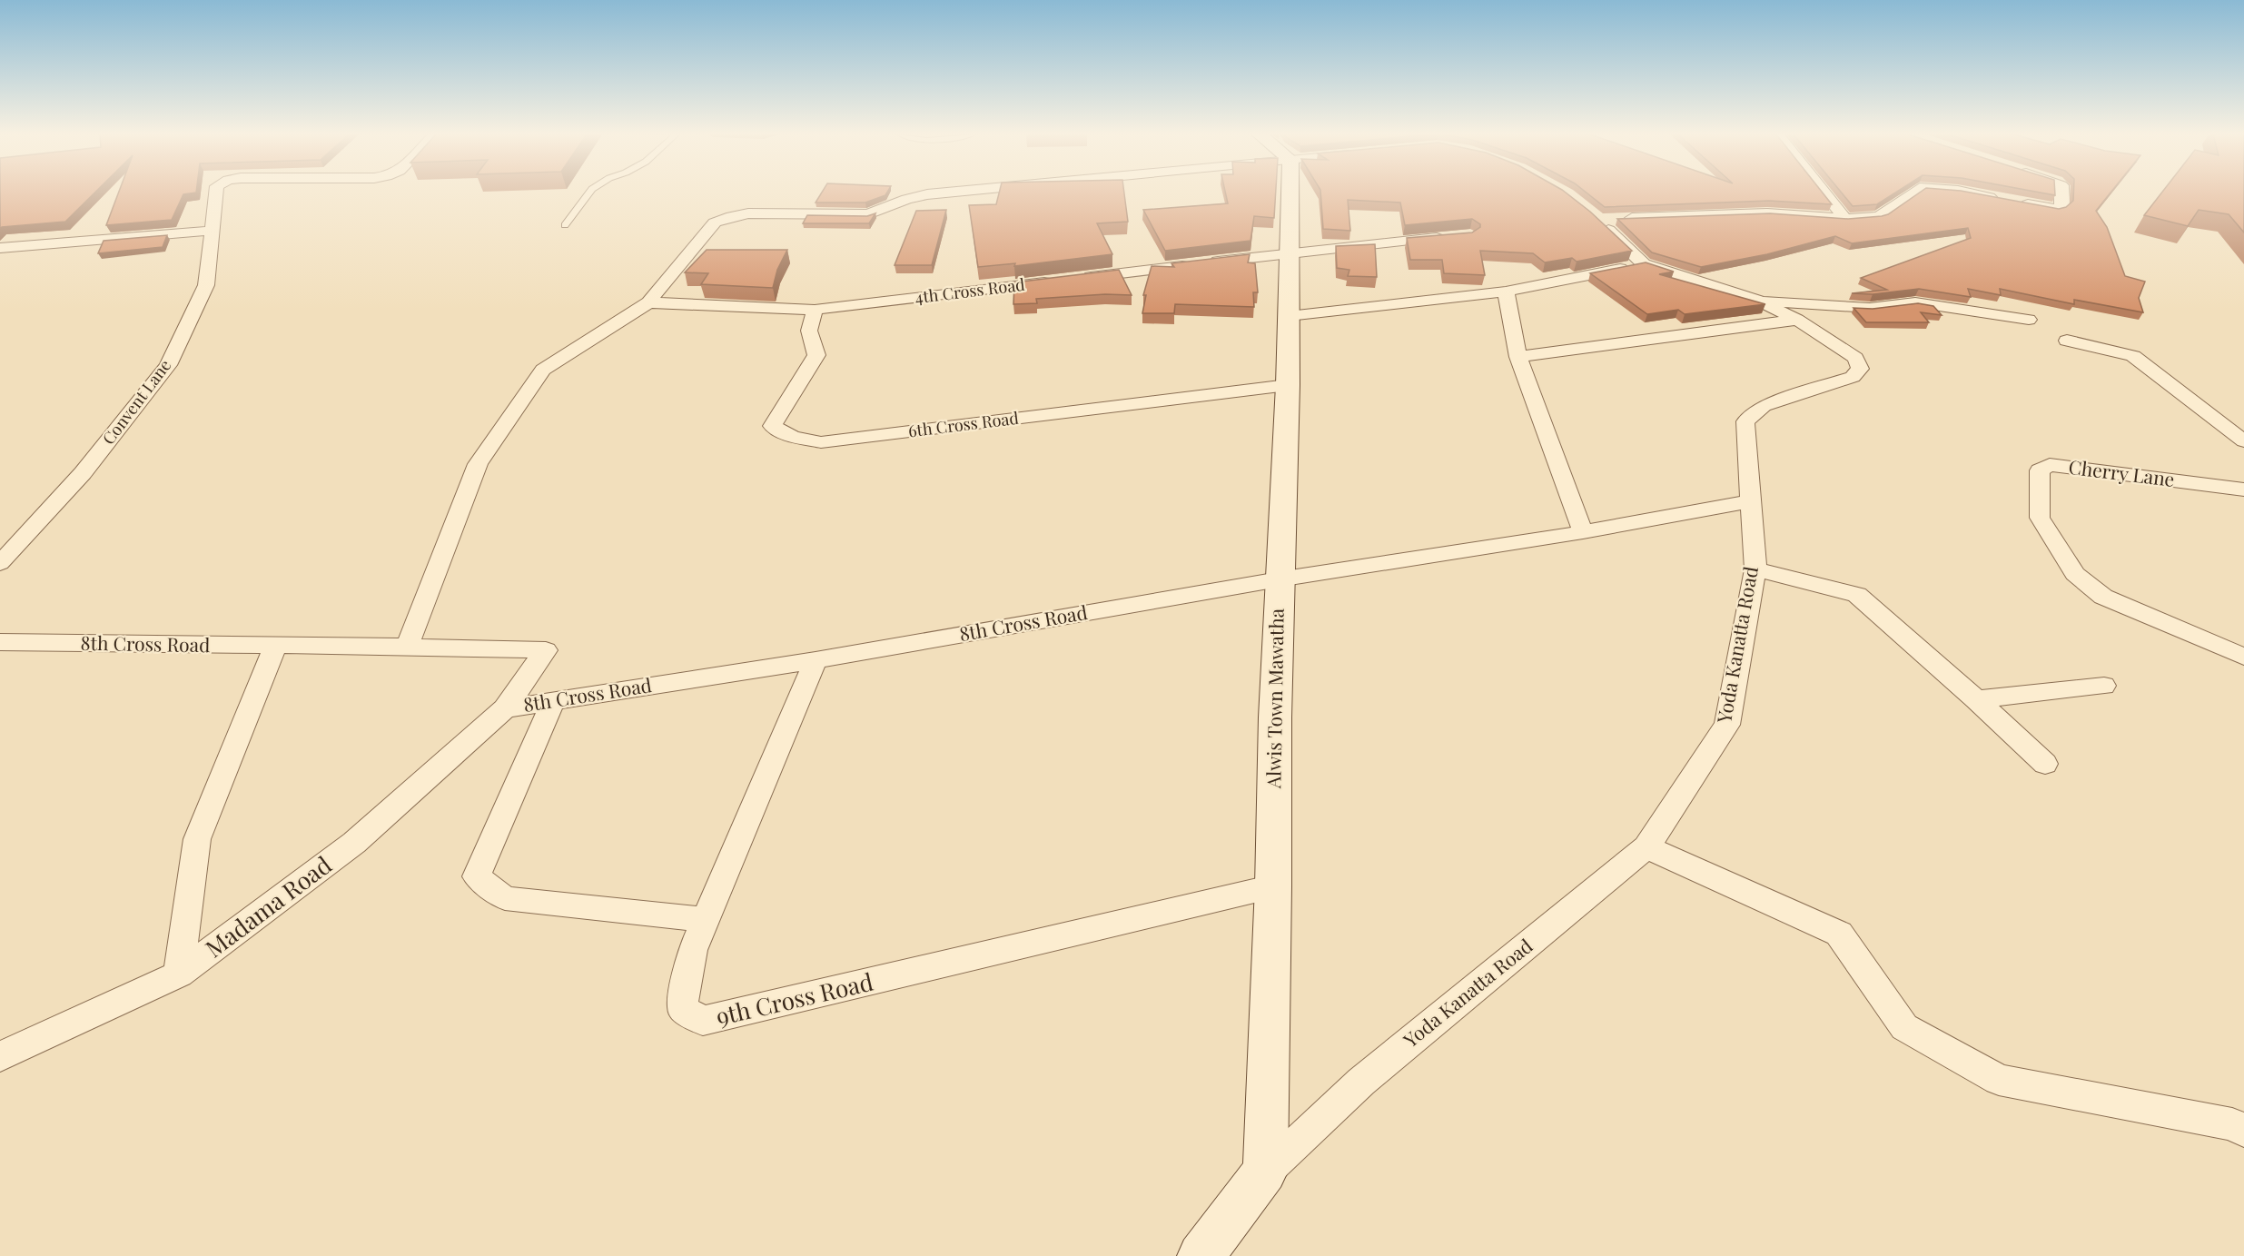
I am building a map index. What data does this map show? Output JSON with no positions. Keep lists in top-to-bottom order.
{
  "streets": {
    "street": [
      "4th Cross Road",
      "Convent Lane",
      "6th Cross Road",
      "Cherry Lane",
      "8th Cross Road",
      "Yoda Kanatta Road",
      "Alwis Town Mawatha",
      "Madama Road",
      "9th Cross Road"
    ]
  },
  "crossings": [
    ["4th Cross Road", "6th Cross Road"],
    ["4th Cross Road", "Alwis Town Mawatha"],
    ["6th Cross Road", "Alwis Town Mawatha"],
    ["8th Cross Road", "Yoda Kanatta Road"],
    ["8th Cross Road", "Alwis Town Mawatha"],
    ["8th Cross Road", "Madama Road"],
    ["8th Cross Road", "9th Cross Road"],
    ["Yoda Kanatta Road", "Alwis Town Mawatha"],
    ["Alwis Town Mawatha", "9th Cross Road"]
  ]
}
